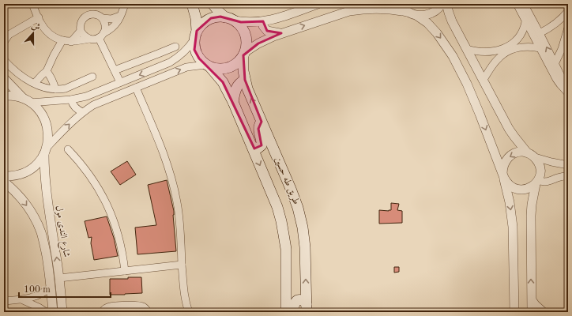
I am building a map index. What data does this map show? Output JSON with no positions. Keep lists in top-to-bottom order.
{
  "streets": {
    "main road": ["طريق طه حسين"],
    "street": ["شارع الندى مول"]
  },
  "scale_bar": "100 m",
  "north": "top"
}
